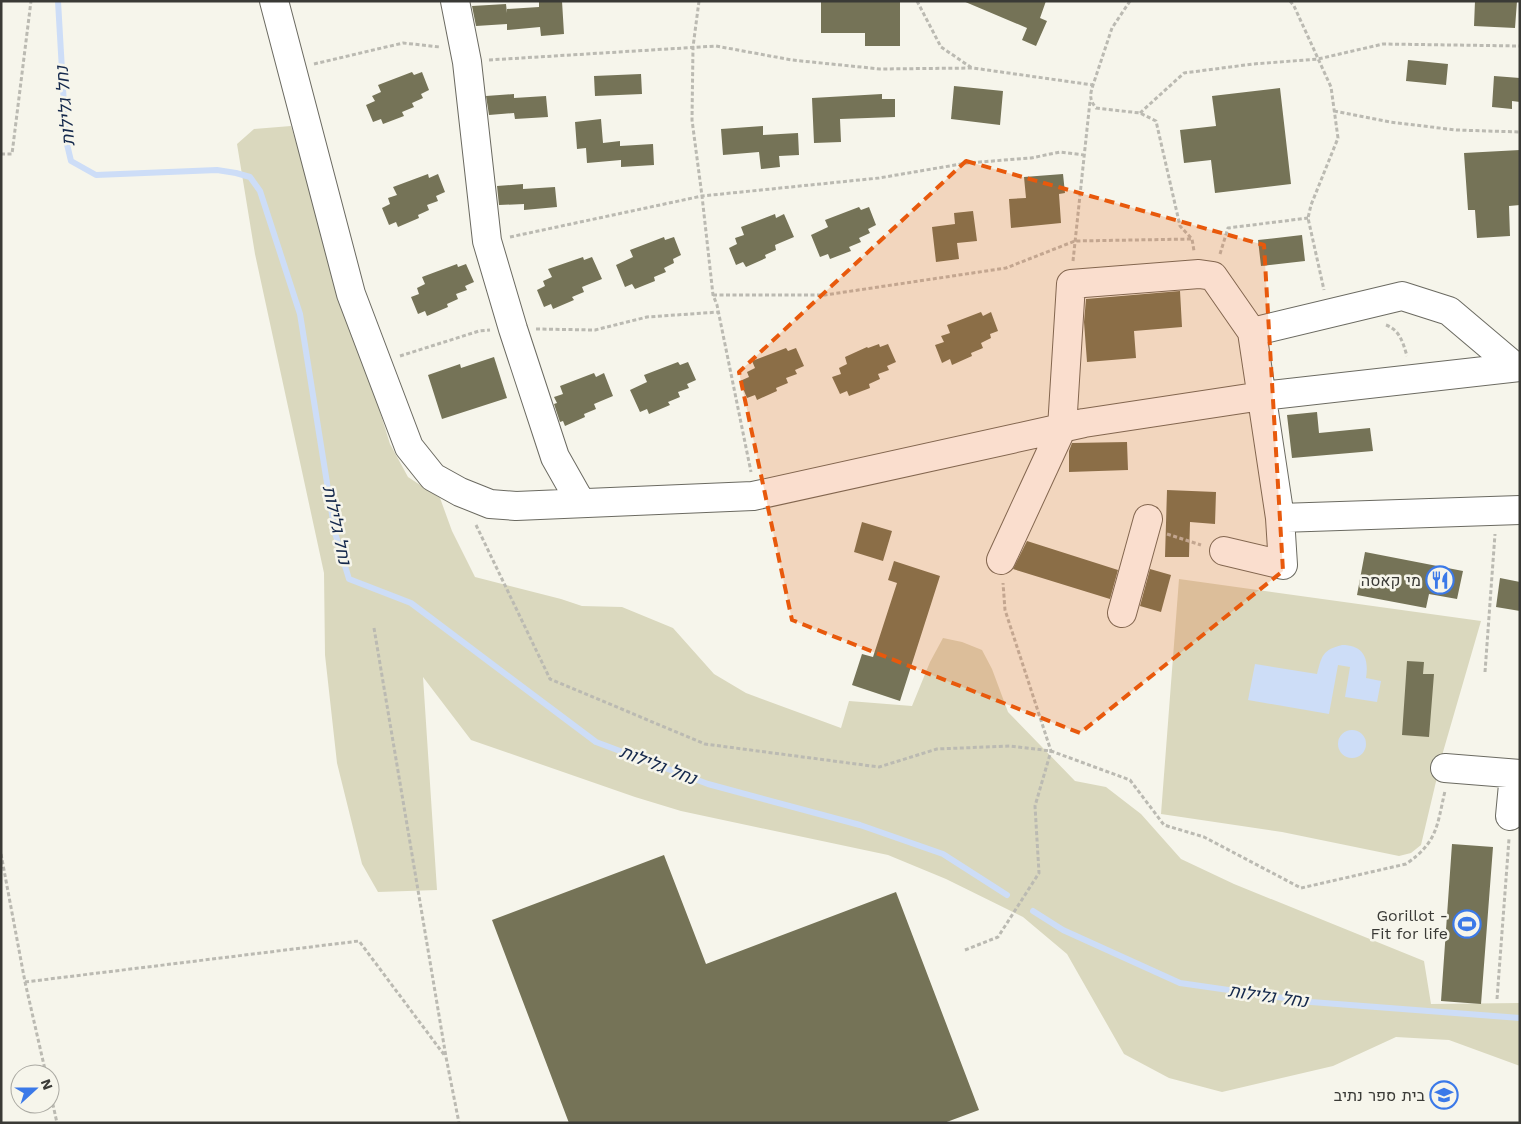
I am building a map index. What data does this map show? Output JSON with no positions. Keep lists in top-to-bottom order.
{
  "water": ["נחל גלילות"],
  "places": {
    "restaurant": ["מי קאסה"],
    "sports": ["Gorillot - Fit for life"],
    "school or university": ["בית ספר נתיב"]
  },
  "north": "right"
}
